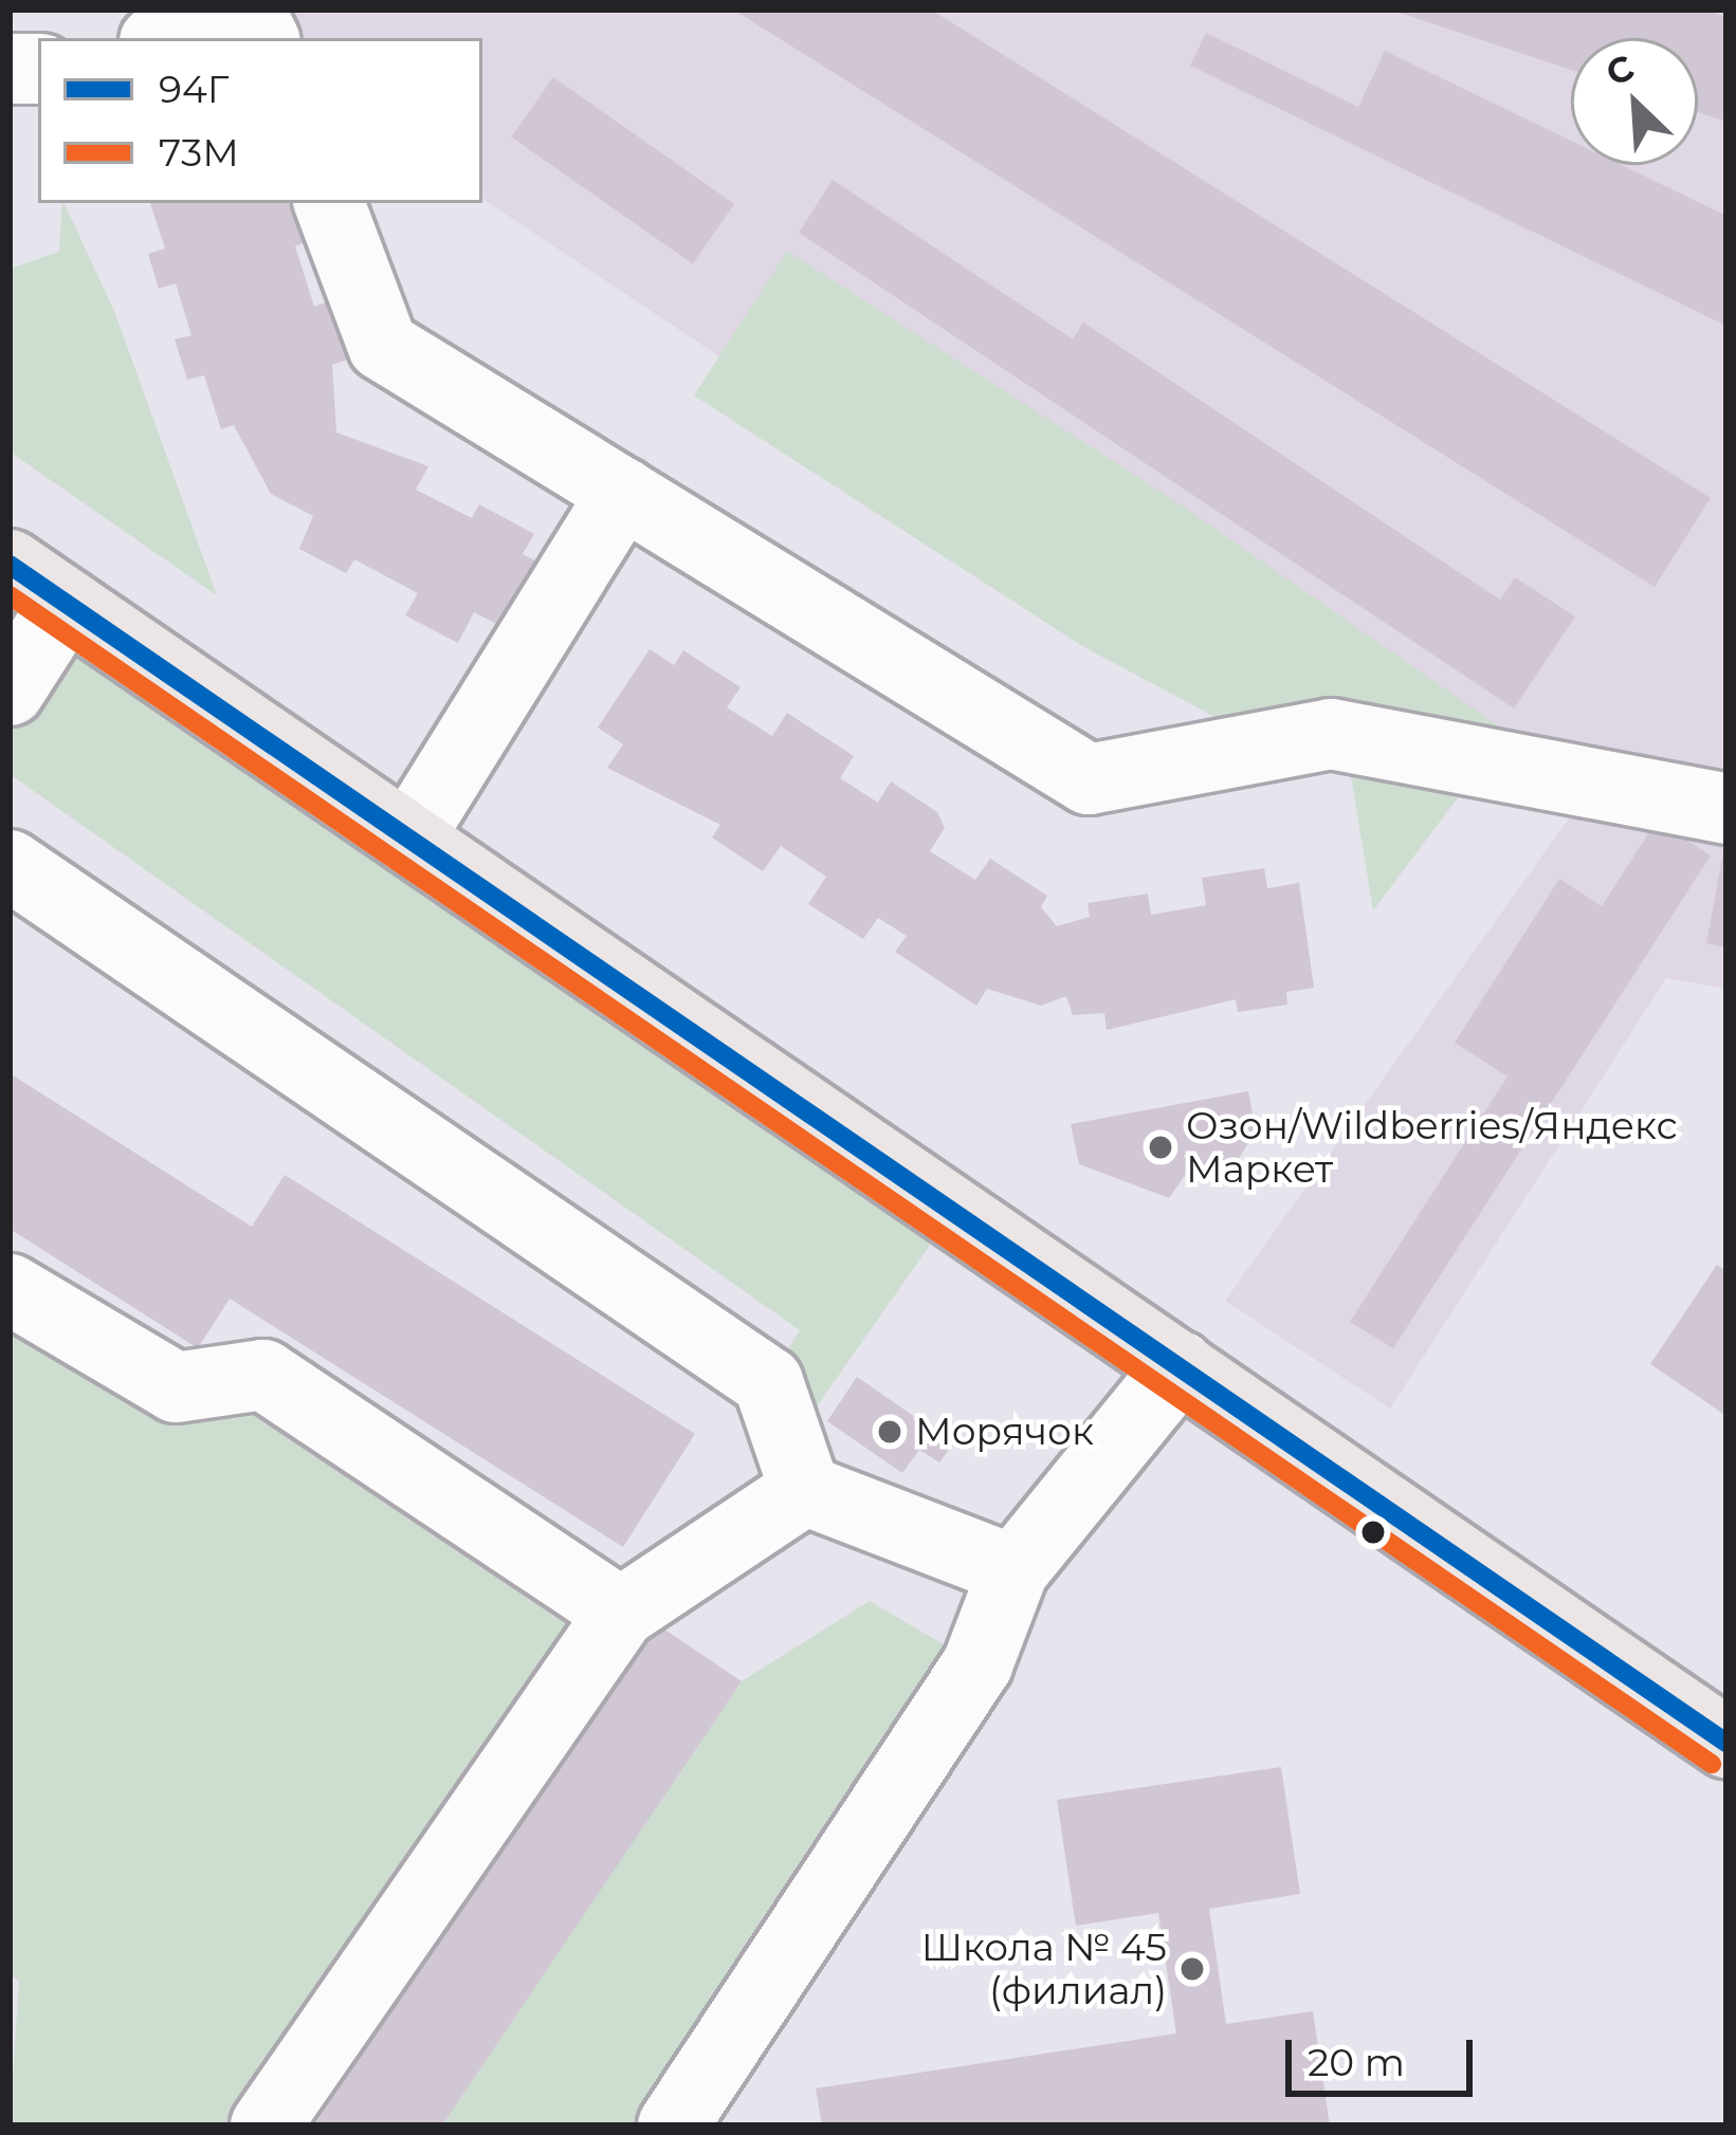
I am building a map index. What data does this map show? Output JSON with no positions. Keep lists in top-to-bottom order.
{
  "places": ["Озон/Wildberries/Яндекс Маркет", "Морячок", "Школа № 45 (филиал)"],
  "lines": ["transit line 94Г", "transit line 73М"],
  "legend": ["94Г", "73М"],
  "scale_bar": "20 m",
  "north": "top left"
}
